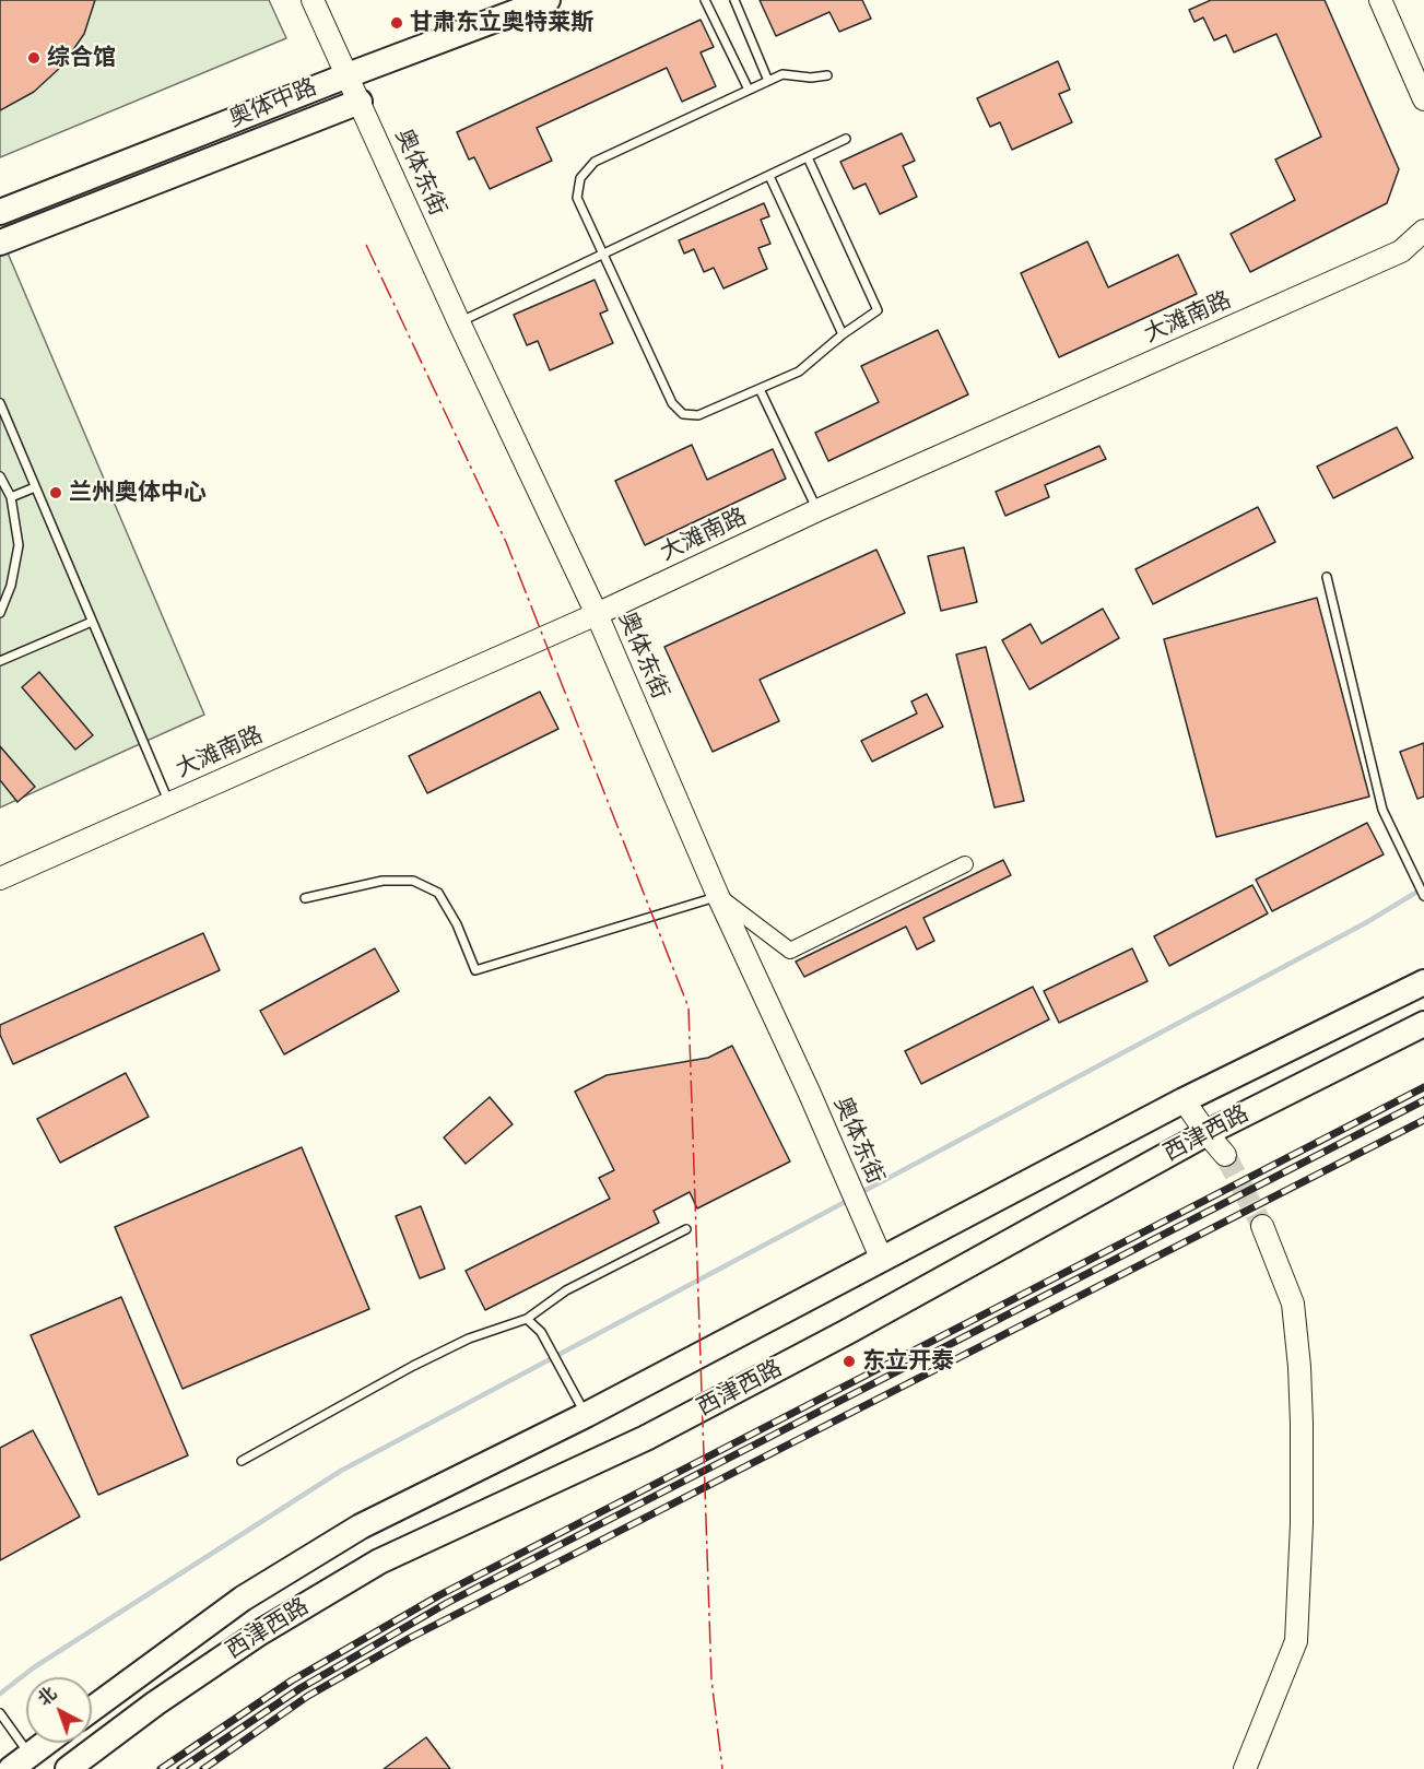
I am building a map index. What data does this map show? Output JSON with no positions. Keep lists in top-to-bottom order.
{
  "streets": {
    "main road": ["奥体中路", "西津西路"],
    "street": ["奥体东街", "大滩南路"]
  },
  "crossings": [
    ["奥体中路", "奥体东街"],
    ["奥体东街", "大滩南路"],
    ["奥体东街", "西津西路"]
  ],
  "places": [
    "甘肃东立奥特莱斯",
    "综合馆",
    "兰州奥体中心",
    "东立开泰"
  ],
  "north": "top left"
}
